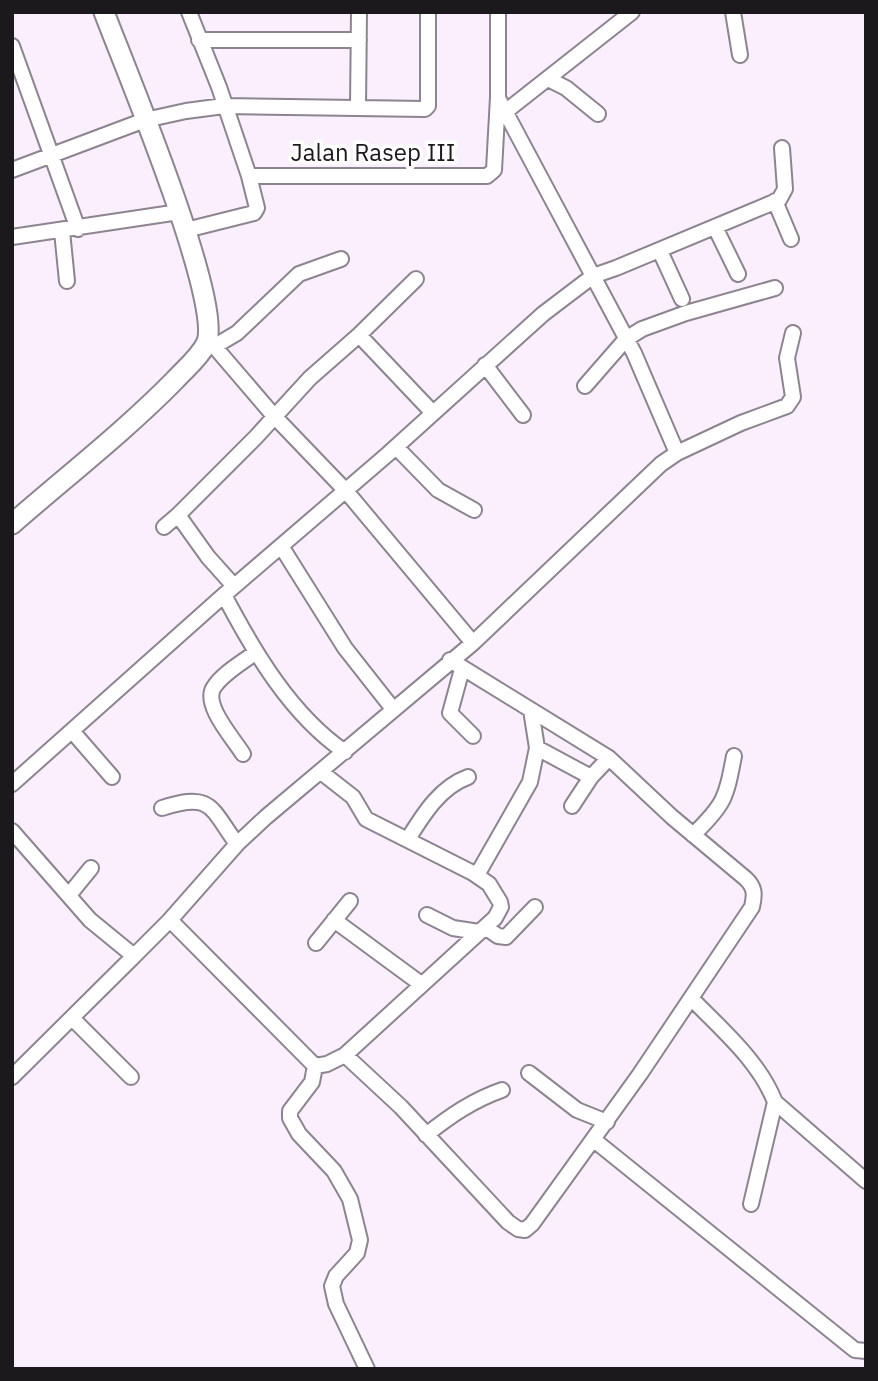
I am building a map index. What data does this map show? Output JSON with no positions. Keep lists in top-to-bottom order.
{
  "streets": {
    "street": ["Jalan Rasep III"]
  }
}
